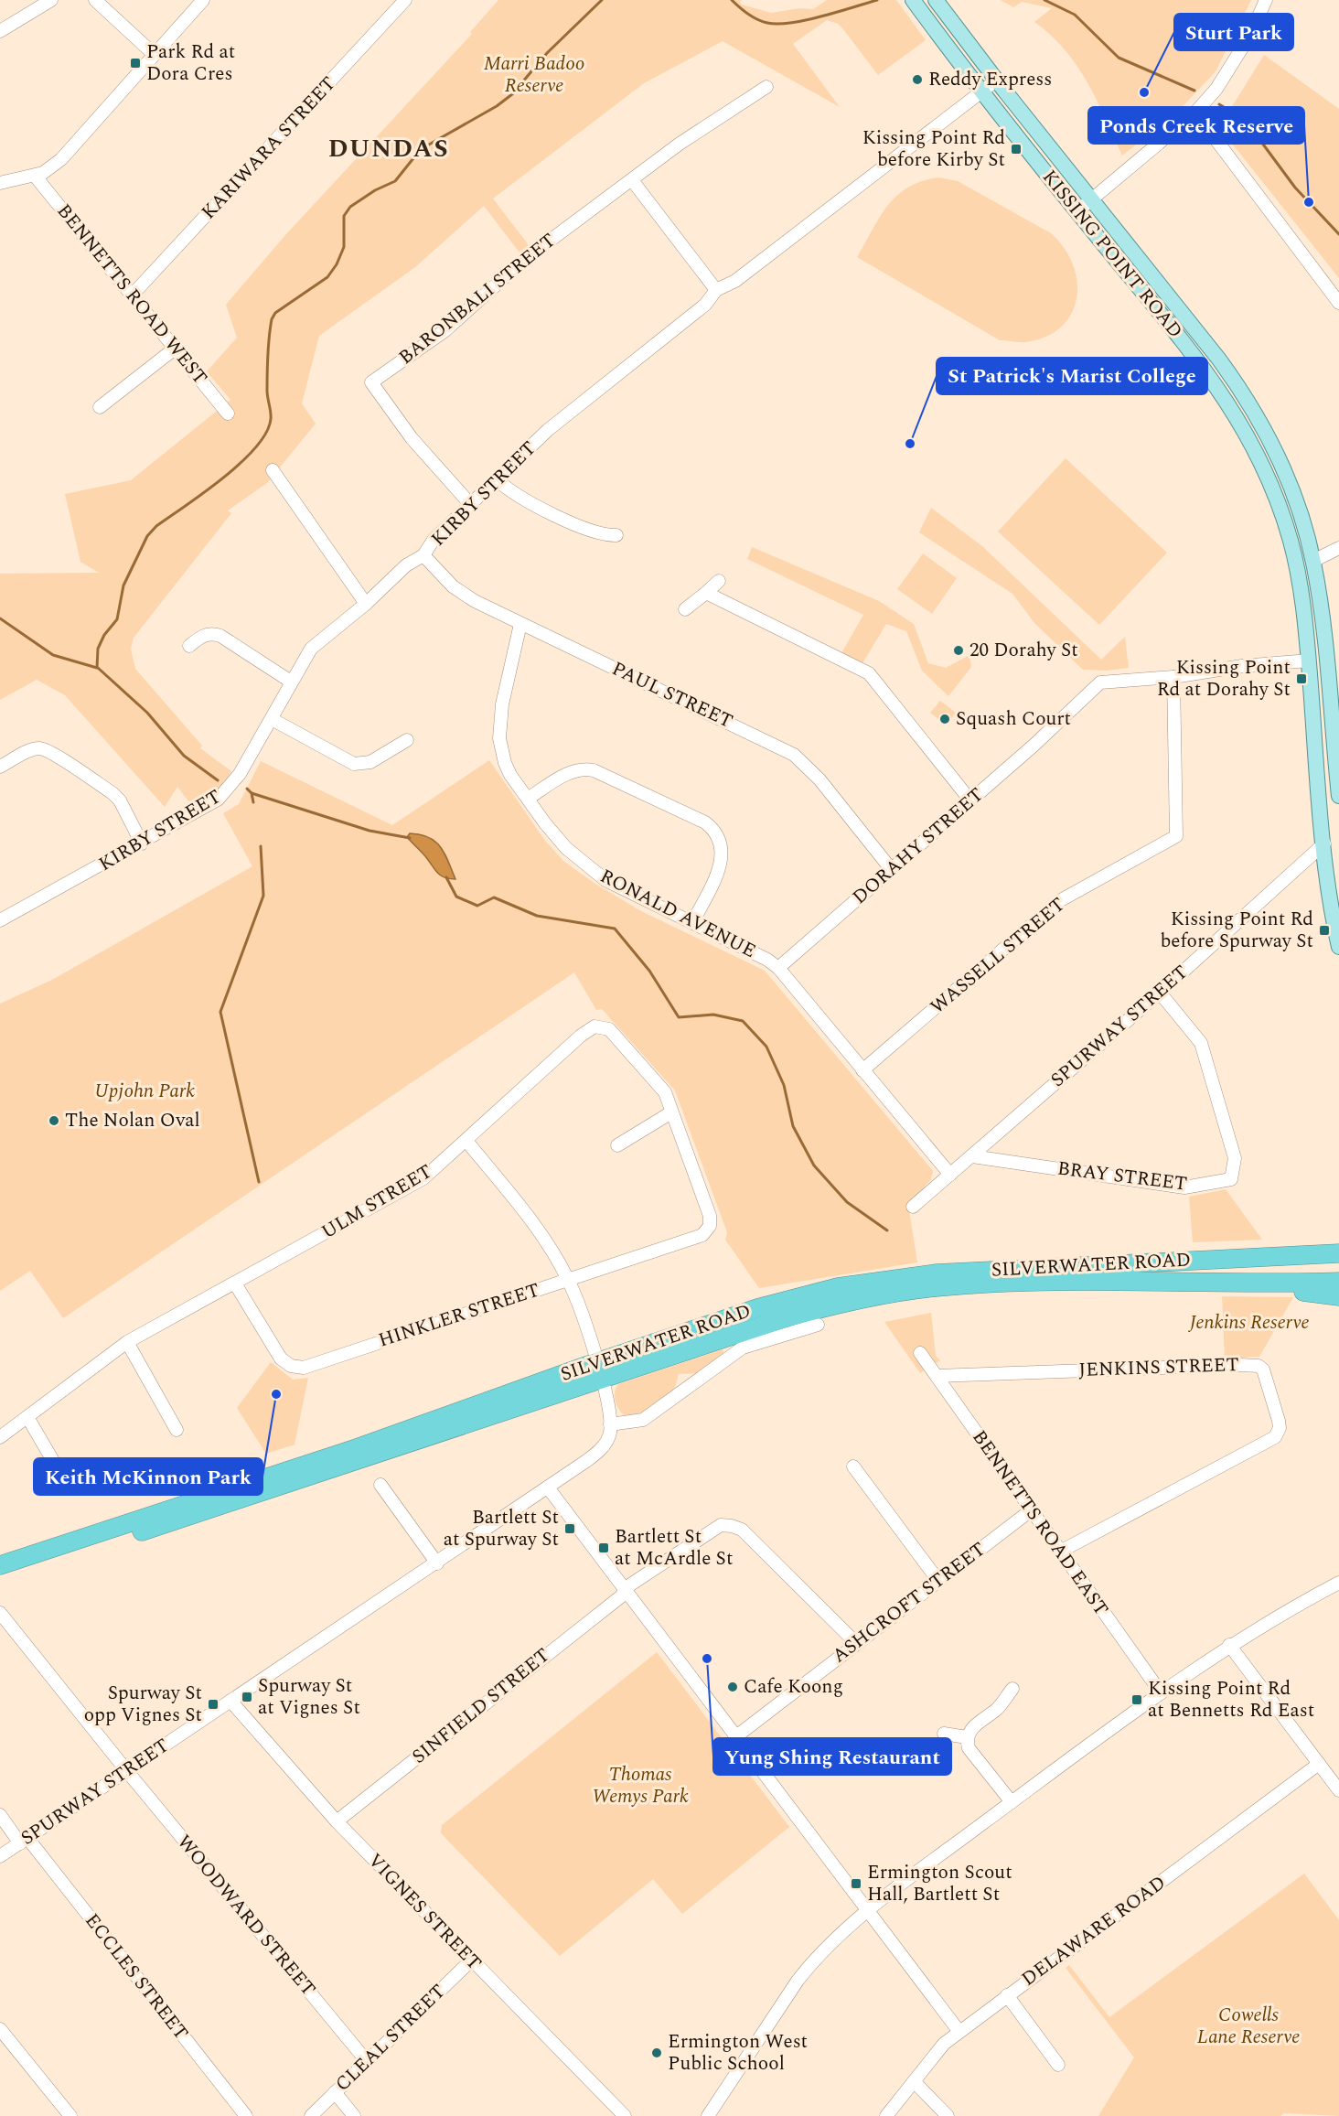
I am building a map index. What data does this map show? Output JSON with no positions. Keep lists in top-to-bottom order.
{
  "streets": {
    "highway": ["SILVERWATER ROAD"],
    "main road": ["KISSING POINT ROAD"],
    "street": [
      "KARIWARA STREET",
      "BENNETTS ROAD WEST",
      "BARONBALI STREET",
      "KIRBY STREET",
      "PAUL STREET",
      "DORAHY STREET",
      "RONALD AVENUE",
      "WASSELL STREET",
      "SPURWAY STREET",
      "BRAY STREET",
      "ULM STREET",
      "HINKLER STREET",
      "JENKINS STREET",
      "BENNETTS ROAD EAST",
      "ASHCROFT STREET",
      "SINFIELD STREET",
      "VIGNES STREET",
      "WOODWARD STREET",
      "DELAWARE ROAD",
      "ECCLES STREET",
      "CLEAL STREET"
    ]
  },
  "crossings": [
    ["KARIWARA STREET", "BENNETTS ROAD WEST"],
    ["KISSING POINT ROAD", "KIRBY STREET"],
    ["KISSING POINT ROAD", "DORAHY STREET"],
    ["KISSING POINT ROAD", "SPURWAY STREET"],
    ["BARONBALI STREET", "KIRBY STREET"],
    ["KIRBY STREET", "PAUL STREET"],
    ["PAUL STREET", "DORAHY STREET"],
    ["PAUL STREET", "RONALD AVENUE"],
    ["DORAHY STREET", "RONALD AVENUE"],
    ["DORAHY STREET", "WASSELL STREET"],
    ["SPURWAY STREET", "BRAY STREET"],
    ["SPURWAY STREET", "VIGNES STREET"],
    ["SPURWAY STREET", "WOODWARD STREET"],
    ["SPURWAY STREET", "ECCLES STREET"],
    ["ULM STREET", "HINKLER STREET"],
    ["JENKINS STREET", "BENNETTS ROAD EAST"],
    ["BENNETTS ROAD EAST", "ASHCROFT STREET"],
    ["ASHCROFT STREET", "SINFIELD STREET"],
    ["SINFIELD STREET", "VIGNES STREET"],
    ["VIGNES STREET", "CLEAL STREET"],
    ["WOODWARD STREET", "CLEAL STREET"]
  ],
  "districts": ["DUNDAS"],
  "parks": [
    "Marri Badoo Reserve",
    "Upjohn Park",
    "Jenkins Reserve",
    "Thomas Wemys Park",
    "Cowells Lane Reserve"
  ],
  "places": {
    "transit": [
      "Park Rd at Dora Cres",
      "Kissing Point Rd before Kirby St",
      "Kissing Point Rd at Dorahy St",
      "Kissing Point Rd before Spurway St",
      "Bartlett St at Spurway St",
      "Bartlett St at McArdle St",
      "Spurway St at Vignes St",
      "Kissing Point Rd at Bennetts Rd East",
      "Spurway St opp Vignes St",
      "Ermington Scout Hall, Bartlett St"
    ],
    "other": [
      "Reddy Express",
      "Sturt Park",
      "Ponds Creek Reserve",
      "St Patrick's Marist College",
      "20 Dorahy St",
      "Squash Court",
      "The Nolan Oval",
      "Keith McKinnon Park",
      "Yung Shing Restaurant",
      "Cafe Koong",
      "Ermington West Public School"
    ]
  }
}
